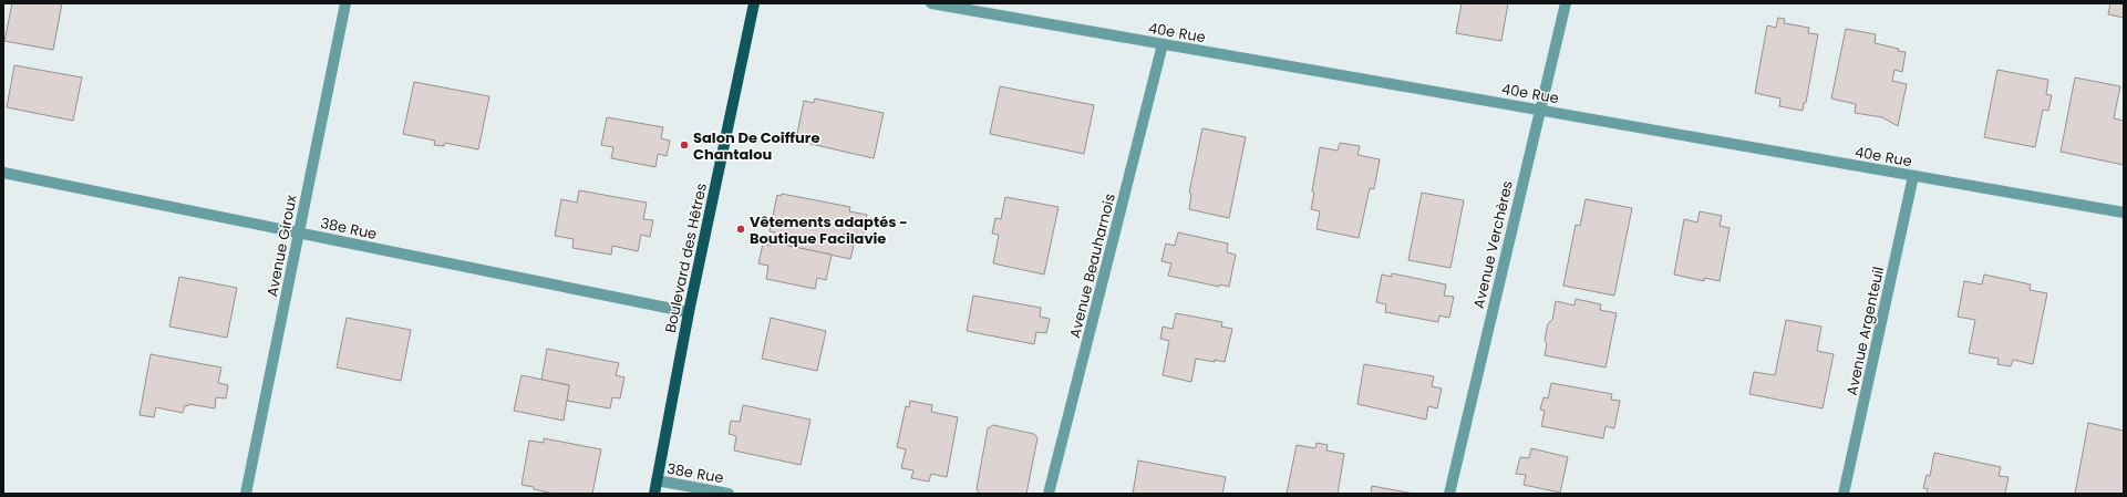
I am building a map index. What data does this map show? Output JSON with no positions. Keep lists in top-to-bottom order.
{
  "streets": {
    "main road": ["Boulevard des Hêtres"],
    "street": [
      "40e Rue",
      "38e Rue",
      "Avenue Verchères",
      "Avenue Giroux",
      "Avenue Beauharnois",
      "Avenue Argenteuil"
    ]
  },
  "crossings": [
    ["40e Rue", "Avenue Verchères"],
    ["40e Rue", "Avenue Beauharnois"],
    ["40e Rue", "Avenue Argenteuil"],
    ["38e Rue", "Avenue Giroux"],
    ["38e Rue", "Boulevard des Hêtres"]
  ],
  "places": ["Salon De Coiffure Chantalou", "Vêtements adaptés - Boutique Facilavie"]
}
